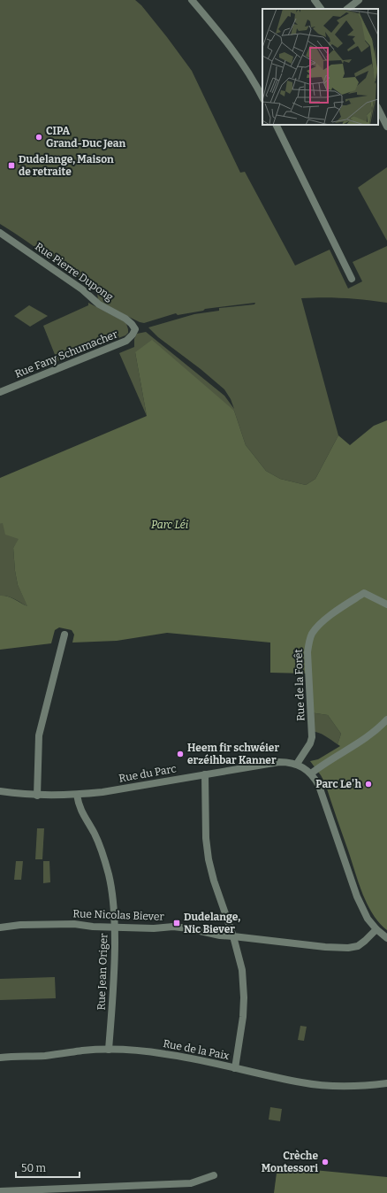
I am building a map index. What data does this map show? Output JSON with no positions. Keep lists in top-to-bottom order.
{
  "streets": {
    "street": [
      "Rue Pierre Dupong",
      "Rue Fany Schumacher",
      "Rue de la Forêt",
      "Rue du Parc",
      "Rue Nicolas Biever",
      "Rue Jean Origer",
      "Rue de la Paix"
    ]
  },
  "crossings": [
    ["Rue Pierre Dupong", "Rue Fany Schumacher"],
    ["Rue de la Forêt", "Rue du Parc"],
    ["Rue du Parc", "Rue Jean Origer"],
    ["Rue Nicolas Biever", "Rue Jean Origer"],
    ["Rue Jean Origer", "Rue de la Paix"]
  ],
  "parks": ["Parc Léi"],
  "places": {
    "other": [
      "CIPA Grand-Duc Jean",
      "Heem fir schwéier erzéihbar Kanner",
      "Parc Le'h",
      "Crèche Montessori"
    ],
    "transit": ["Dudelange, Maison de retraite", "Dudelange, Nic Biever"]
  },
  "scale_bar": "50 m"
}
